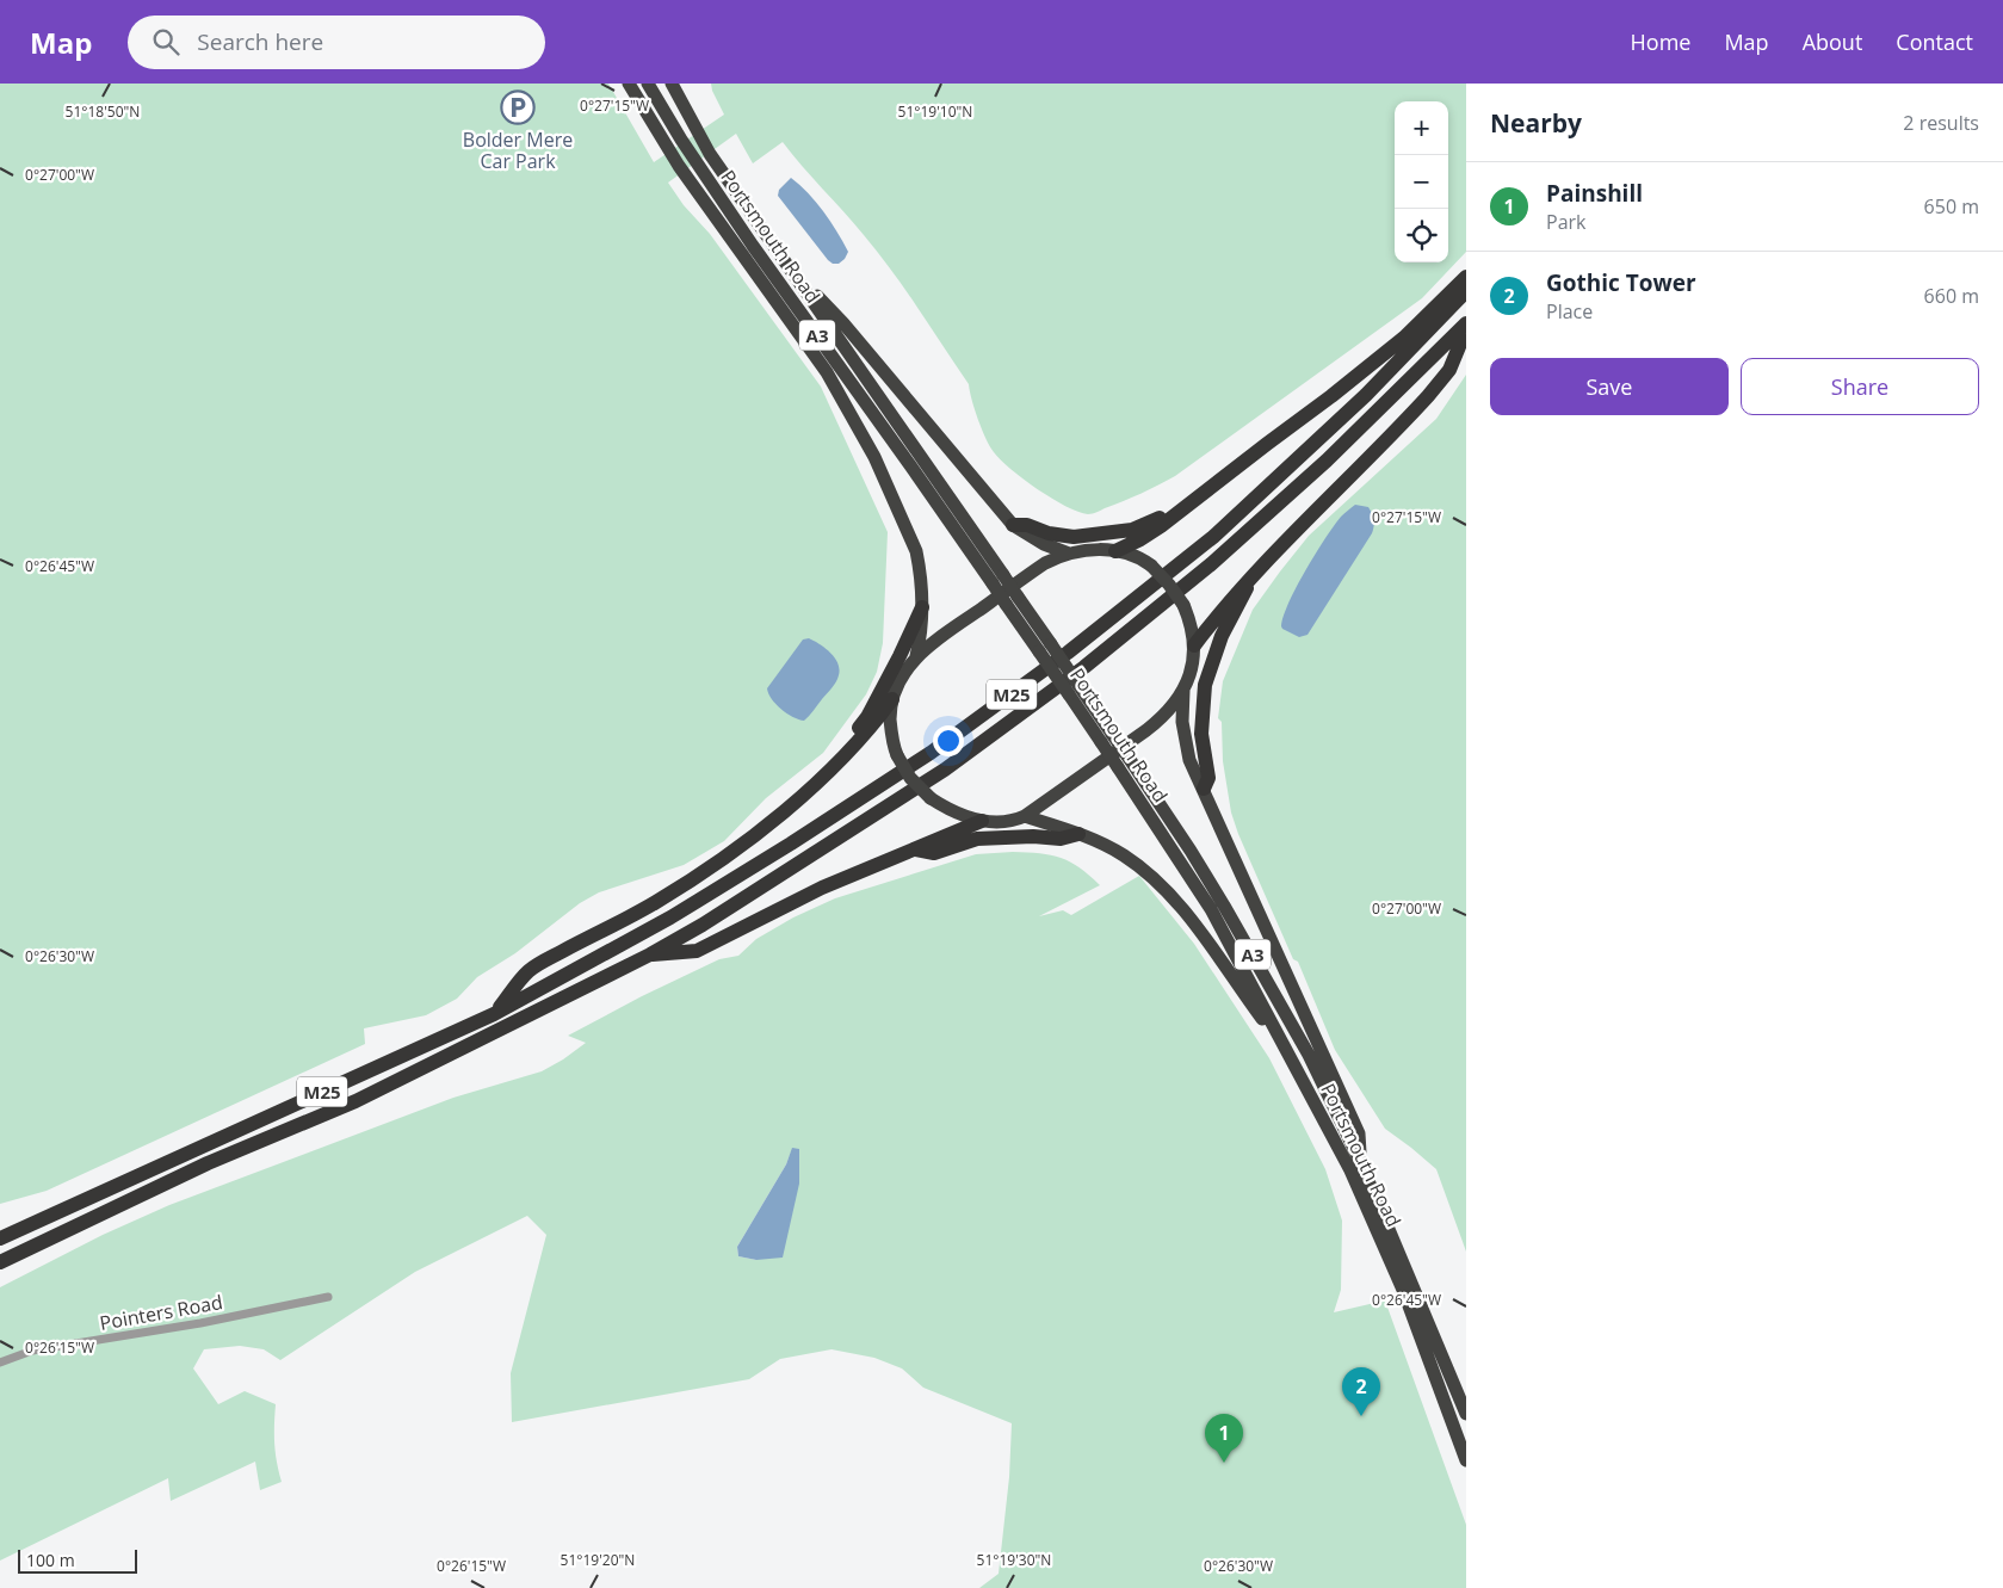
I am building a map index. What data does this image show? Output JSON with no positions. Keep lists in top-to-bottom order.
{
  "streets": {
    "highway": ["Portsmouth Road", "A3", "M25"],
    "street": ["Pointers Road"]
  },
  "crossings": [
    ["Portsmouth Road", "A3"],
    ["A3", "M25"]
  ],
  "places": {
    "parking": ["Bolder Mere Car Park"]
  },
  "scale_bar": "100 m",
  "page": {
    "header": "Map",
    "search": "Search here",
    "nav": [
      "Home",
      "Map",
      "About",
      "Contact"
    ],
    "heading": ["Nearby", "2 results"],
    "map_buttons": ["+", "−"],
    "list": [
      {
        "mark": "1",
        "name": "Painshill",
        "note": "Park",
        "value": "650 m"
      },
      {
        "mark": "2",
        "name": "Gothic Tower",
        "note": "Place",
        "value": "660 m"
      }
    ],
    "buttons": ["Save", "Share"],
    "pins": ["2", "1"],
    "scale": "100 m"
  },
  "coordinates": [
    "0°27'15\"W",
    "51°18'50\"N",
    "51°19'10\"N",
    "0°27'00\"W",
    "0°26'45\"W",
    "0°26'30\"W",
    "0°26'15\"W",
    "51°19'20\"N",
    "51°19'30\"N"
  ]
}
